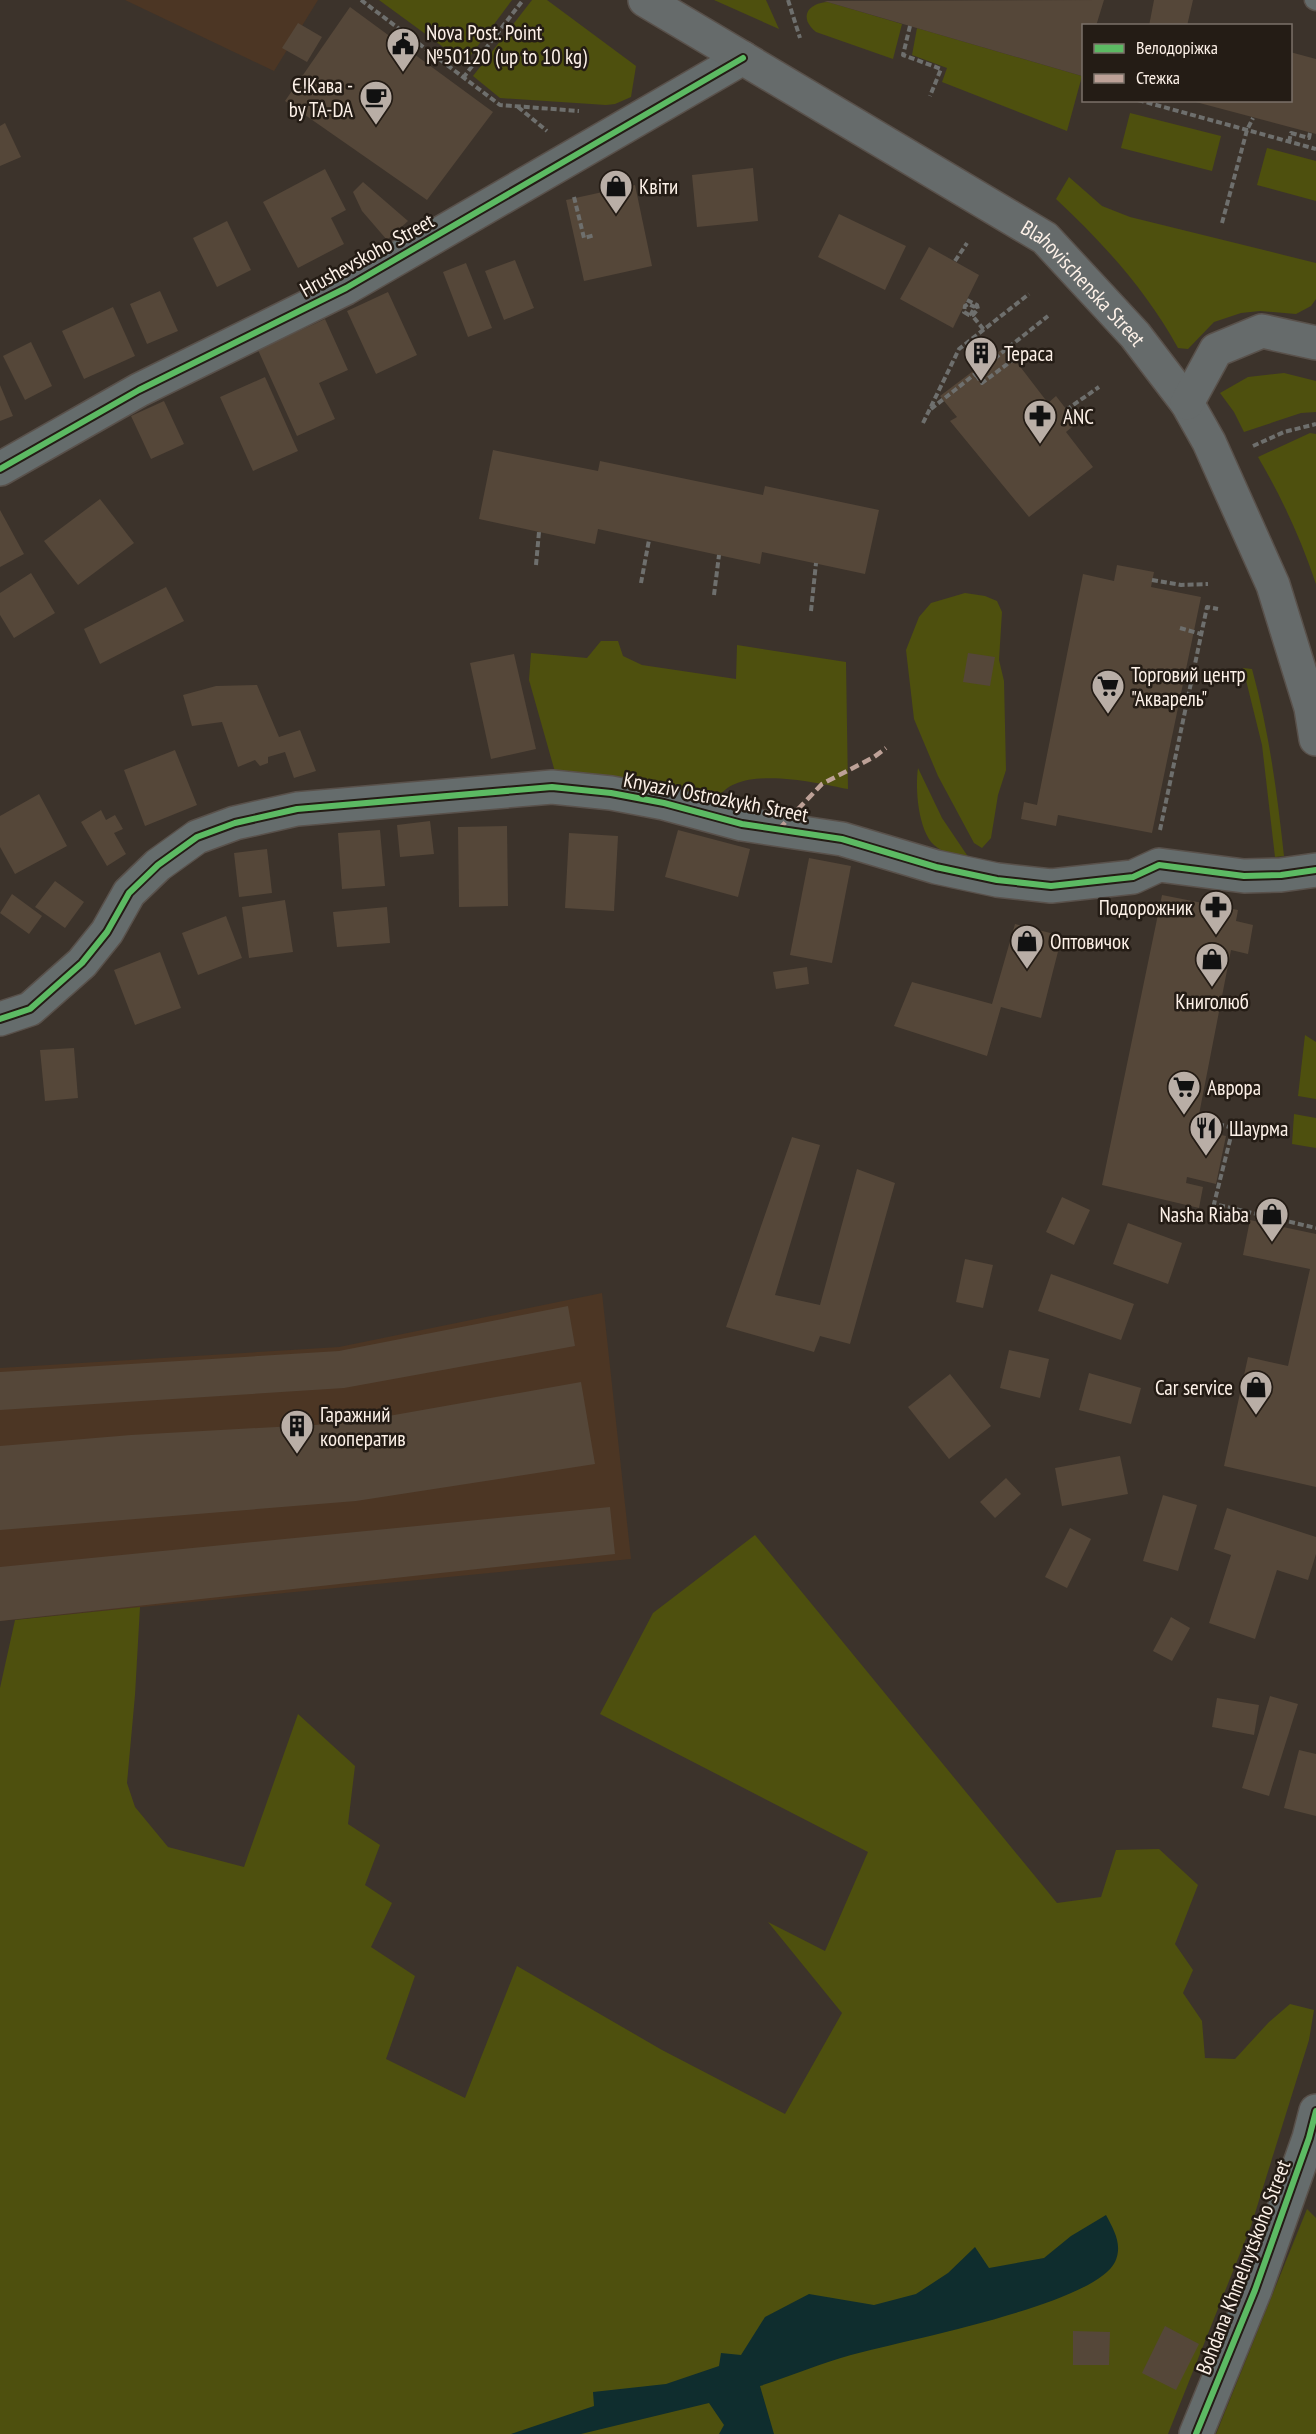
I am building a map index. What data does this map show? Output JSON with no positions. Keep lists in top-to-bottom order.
{
  "streets": {
    "main road": ["Blahovischenska Street"],
    "street": ["Hrushevskoho Street", "Knyaziv Оstrozkykh Street", "Bohdana Khmelnytskoho Street"]
  },
  "crossings": [
    ["Hrushevskoho Street", "Blahovischenska Street"]
  ],
  "places": {
    "public building": ["Nova Post. Point №50120 (up to 10 kg)"],
    "cafe": ["Є!Кава - by TA-DA"],
    "shop": [
      "Квіти",
      "Оптовичок",
      "Книголюб",
      "Nasha Riaba",
      "Car service"
    ],
    "building": ["Тераса", "Гаражний кооператив"],
    "pharmacy": ["ANC", "Подорожник"],
    "supermarket": ["Торговий центр \"Акварель\"", "Аврора"],
    "restaurant": ["Шаурма"]
  },
  "legend": ["Велодоріжка", "Стежка"]
}
